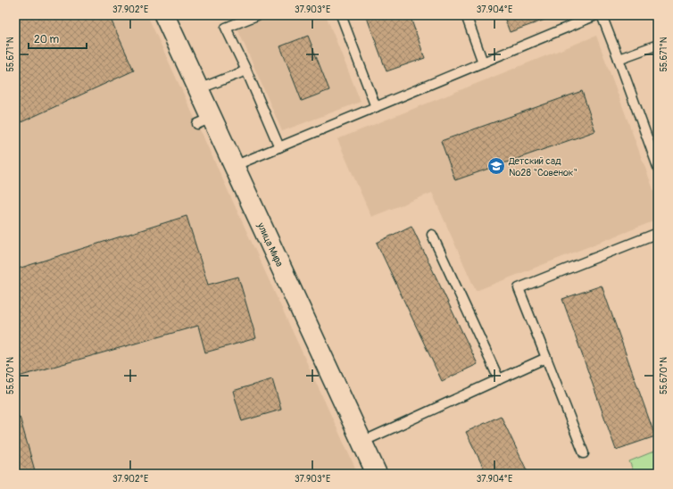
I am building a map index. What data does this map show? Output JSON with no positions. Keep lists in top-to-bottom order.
{
  "streets": {
    "street": ["улица Мира"]
  },
  "places": {
    "school or university": ["Детский сад №28 \"Совенок\""]
  },
  "scale_bar": "20 m",
  "coordinates": [
    "37.902°E",
    "37.903°E",
    "37.904°E",
    "55.671°N",
    "55.670°N"
  ]
}
